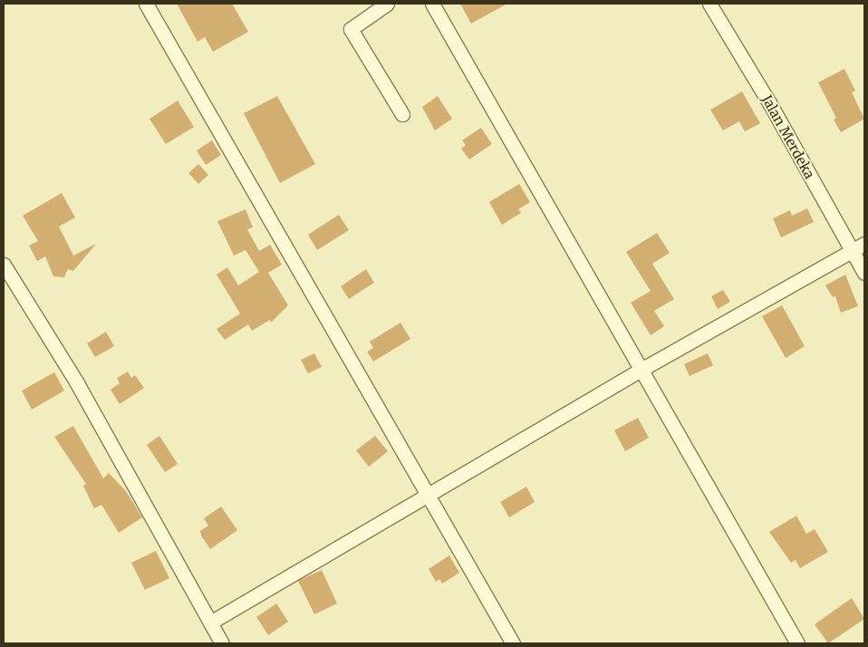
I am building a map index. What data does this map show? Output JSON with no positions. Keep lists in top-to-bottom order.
{
  "streets": {
    "street": ["Jalan Merdeka"]
  }
}
